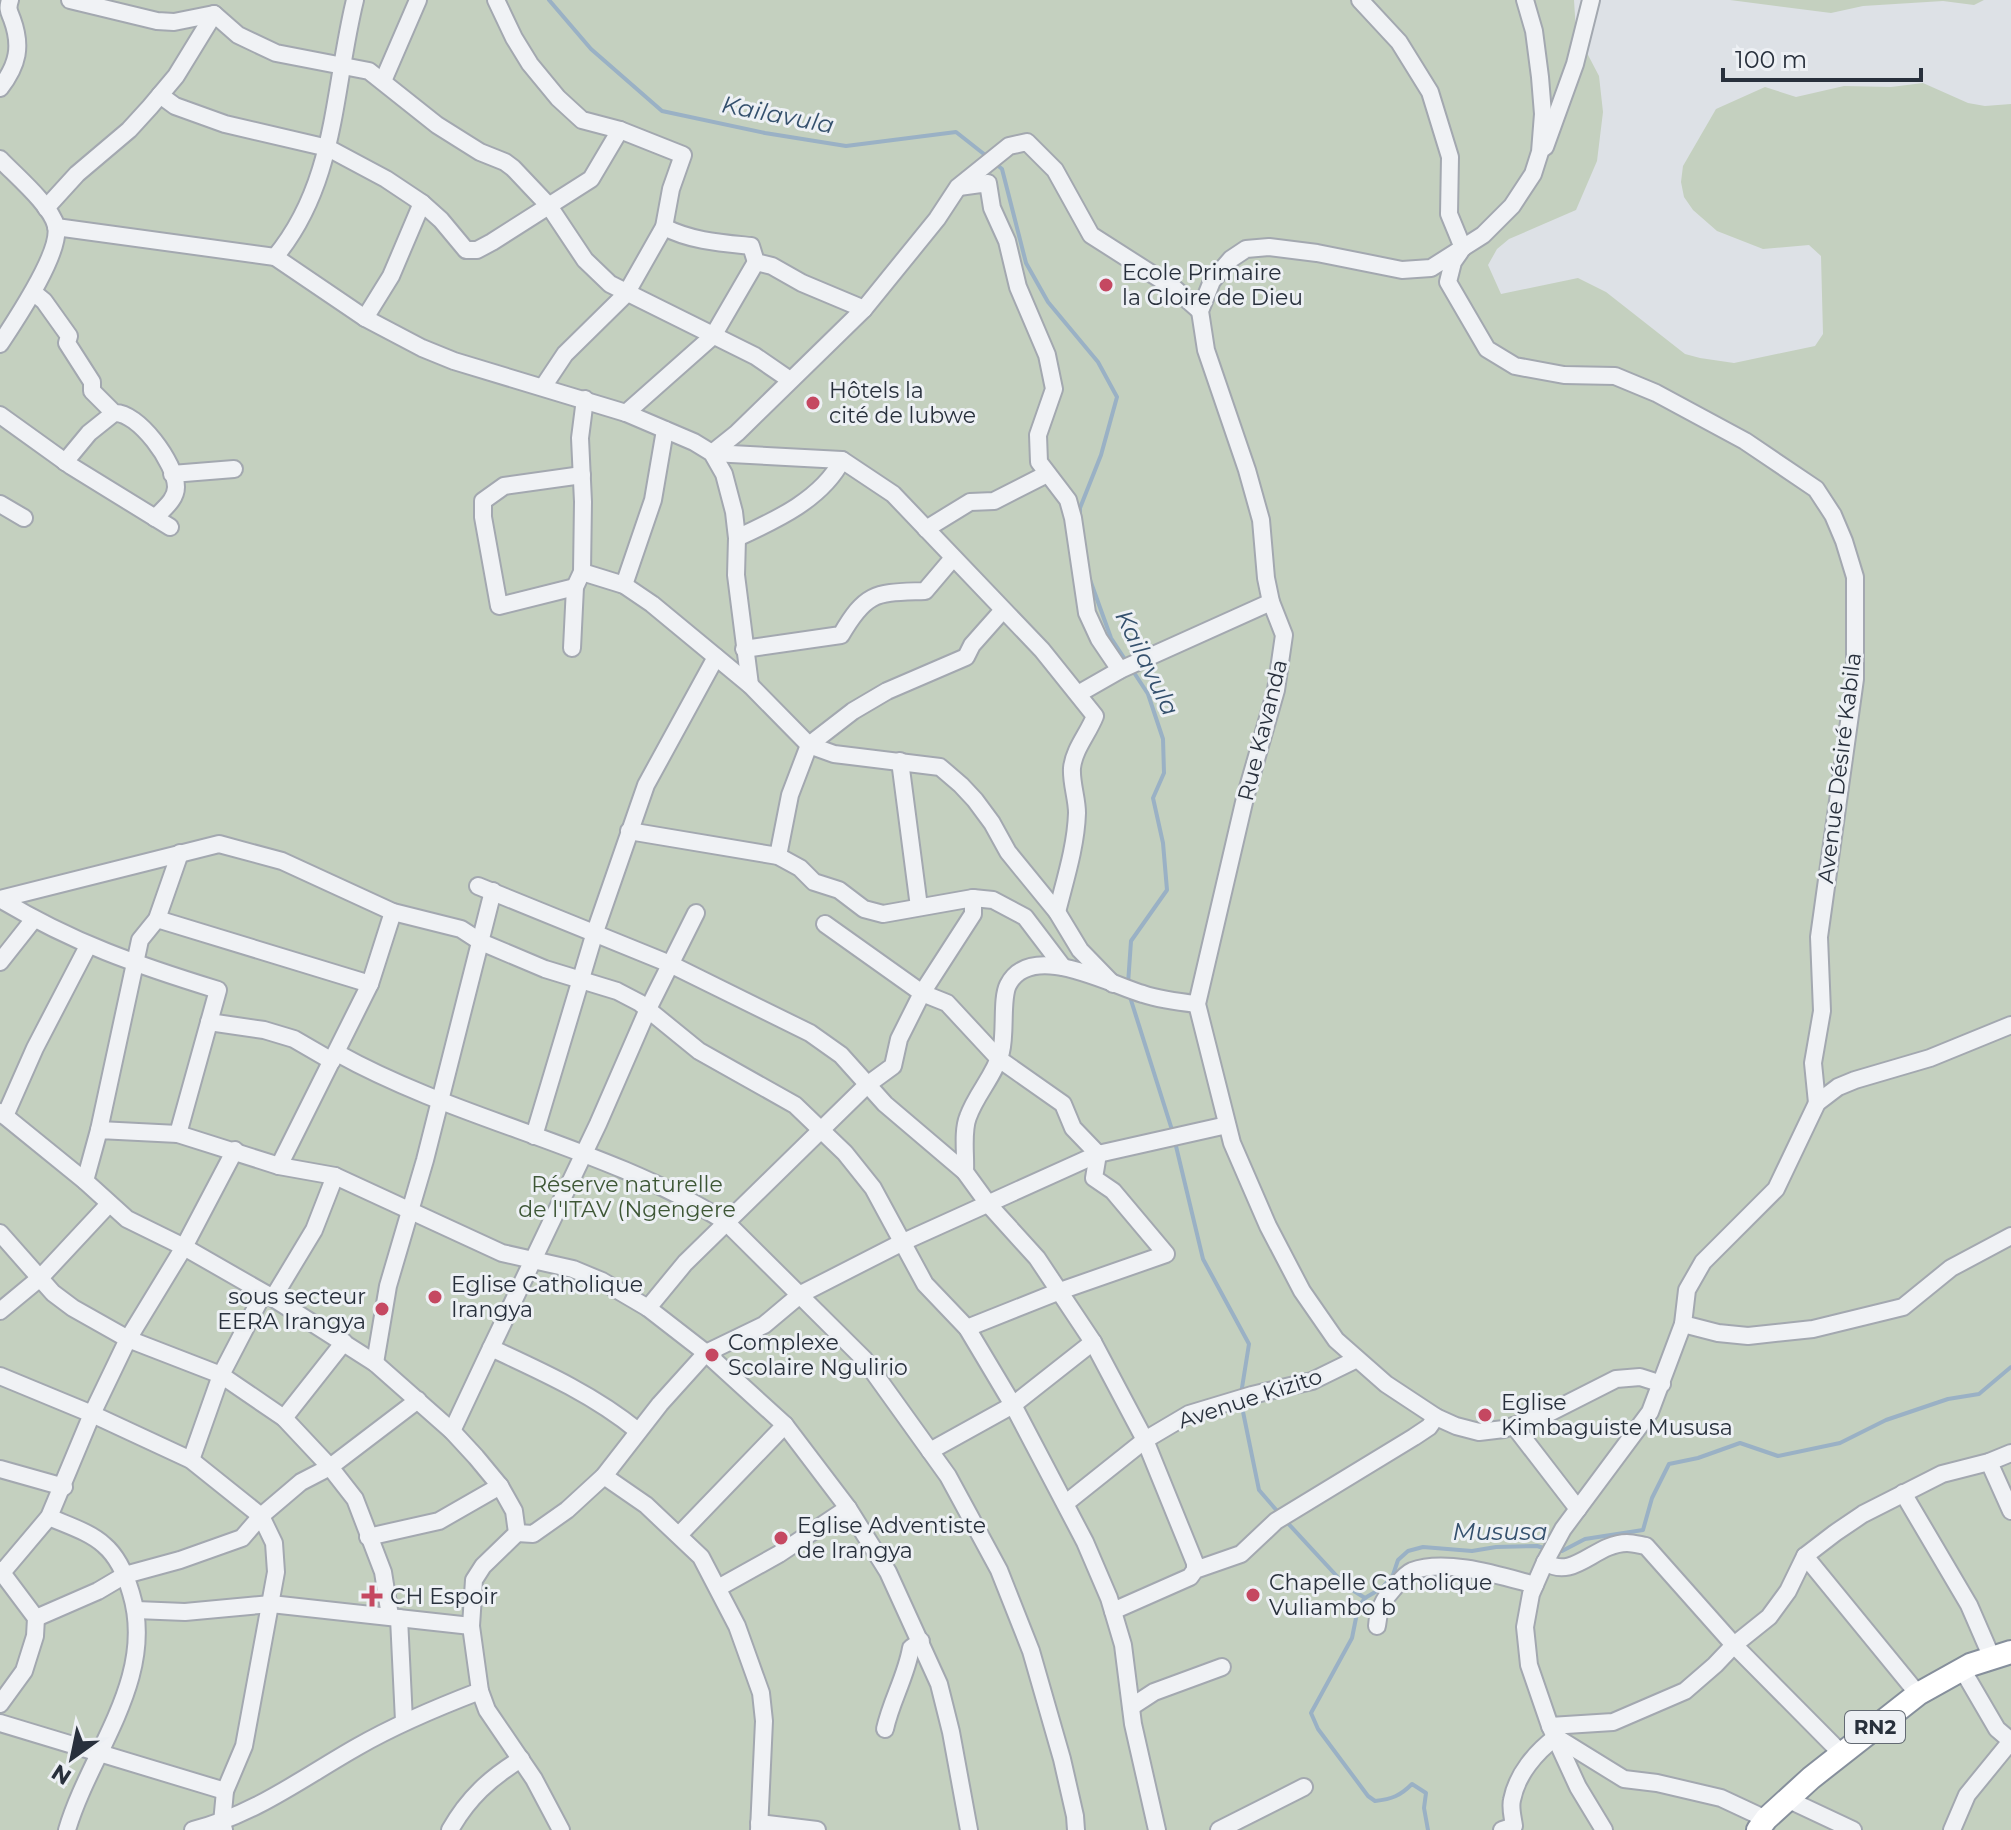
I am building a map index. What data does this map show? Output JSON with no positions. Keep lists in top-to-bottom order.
{
  "streets": {
    "highway": ["RN2"],
    "street": ["Rue Kavanda", "Avenue Désiré Kabila", "Avenue Kizito"]
  },
  "crossings": [
    ["Rue Kavanda", "Avenue Kizito"]
  ],
  "water": ["Kailavula", "Mususa"],
  "parks": ["Réserve naturelle de l'ITAV (Ngengere"],
  "places": {
    "other": [
      "Ecole Primaire la Gloire de Dieu",
      "Hôtels la cité de lubwe",
      "Eglise Catholique Irangya",
      "sous secteur EERA Irangya",
      "Complexe Scolaire Ngulirio",
      "Eglise Kimbaguiste Mususa",
      "Eglise Adventiste de Irangya",
      "Chapelle Catholique Vuliambo b"
    ],
    "health": ["CH Espoir"]
  },
  "scale_bar": "100 m",
  "north": "bottom left"
}
